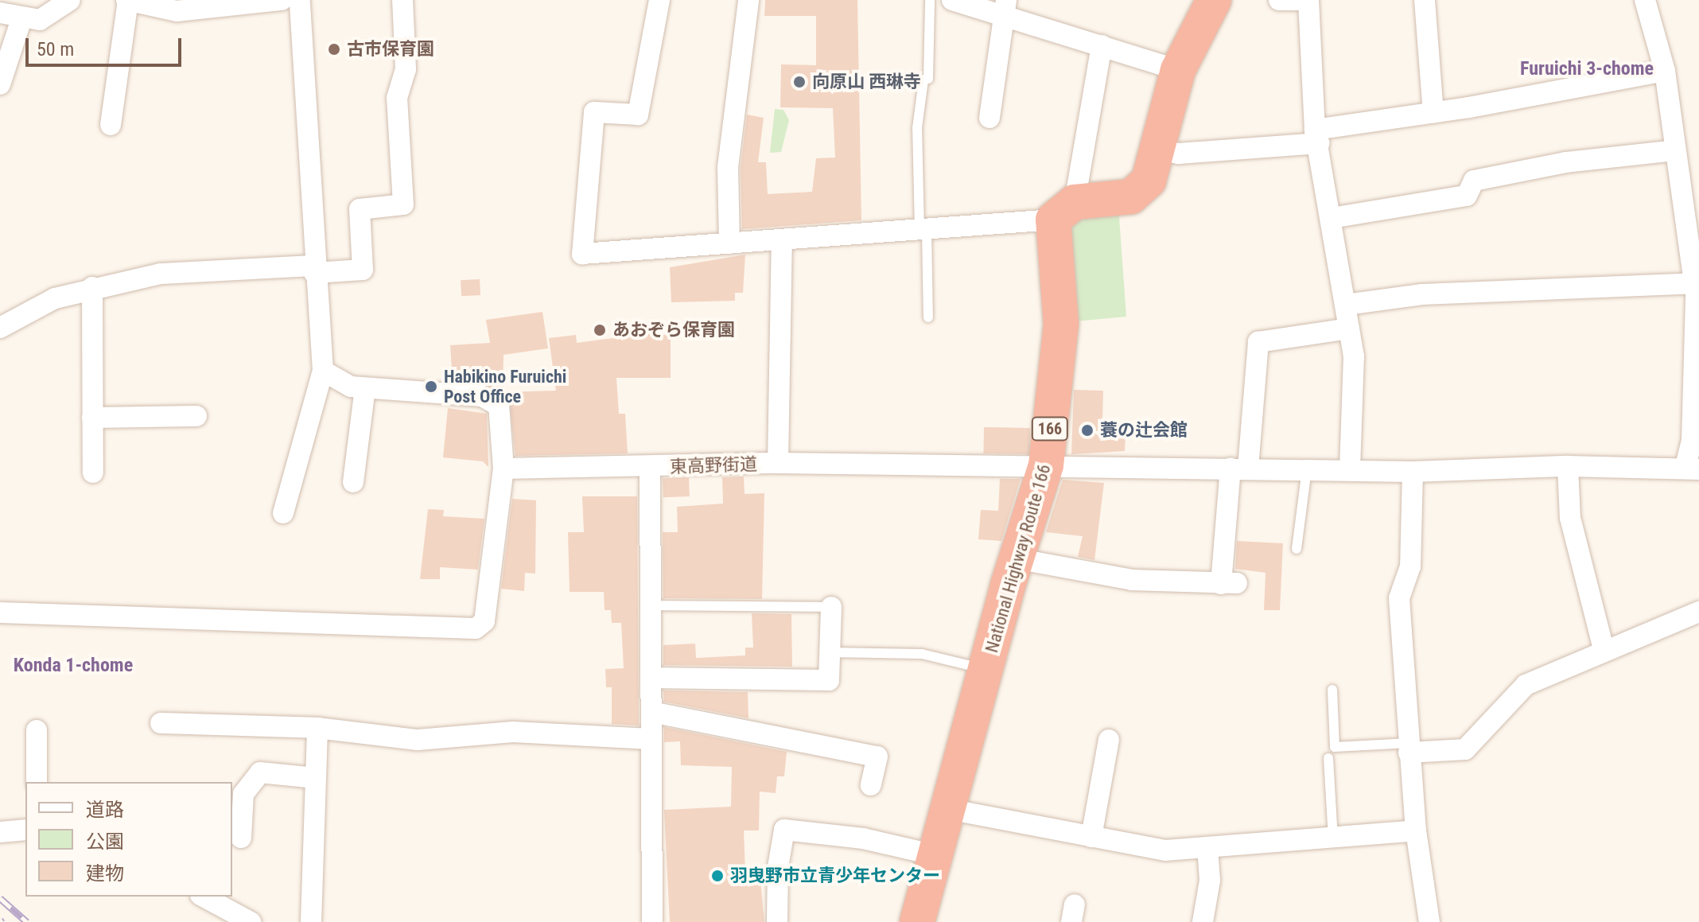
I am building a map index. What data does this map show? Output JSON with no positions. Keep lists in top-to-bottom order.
{
  "streets": {
    "highway": ["166", "National Highway Route 166"],
    "street": ["東高野街道"]
  },
  "crossings": [
    ["東高野街道", "National Highway Route 166"]
  ],
  "districts": ["Furuichi 3-chome", "Konda 1-chome"],
  "places": [
    "古市保育園",
    "向原山 西琳寺",
    "あおぞら保育園",
    "Habikino Furuichi Post Office",
    "蓑の辻会館",
    "羽曳野市立青少年センター"
  ],
  "legend": ["道路", "公園", "建物"],
  "scale_bar": "50 m"
}
